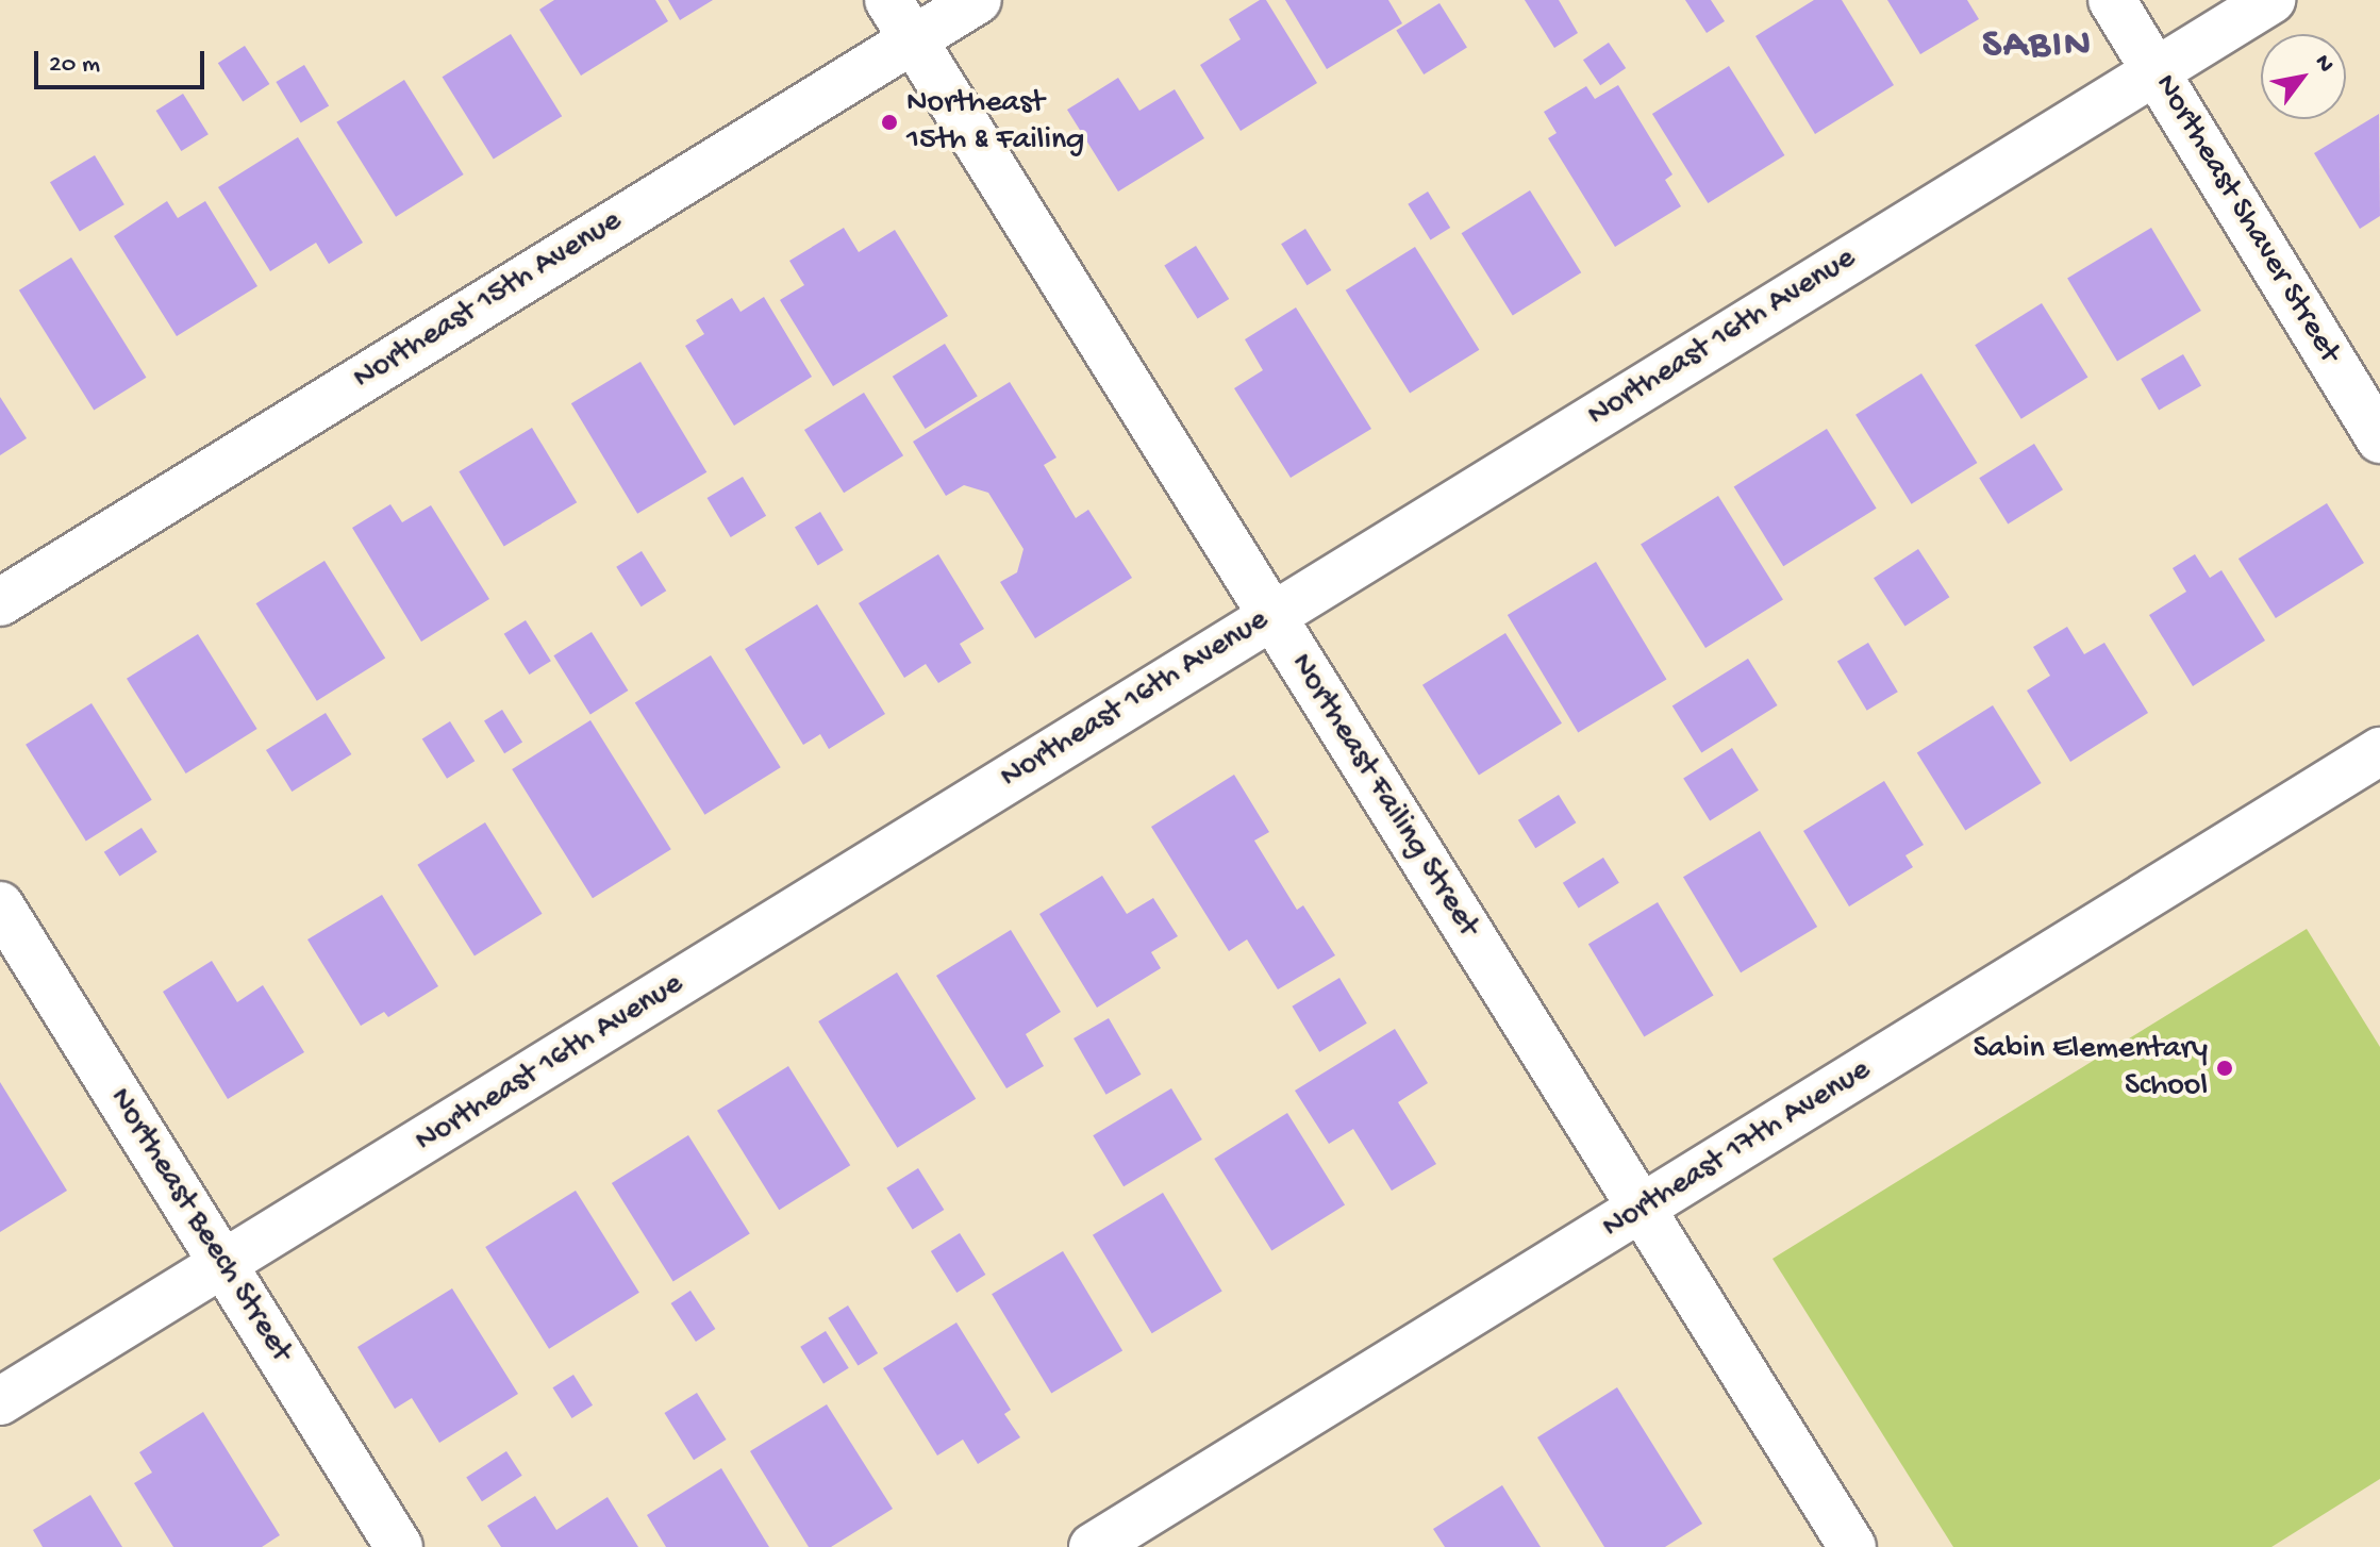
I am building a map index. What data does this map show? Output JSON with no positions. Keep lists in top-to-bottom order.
{
  "streets": {
    "street": [
      "Northeast Shaver Street",
      "Northeast 15th Avenue",
      "Northeast 16th Avenue",
      "Northeast Failing Street",
      "Northeast 17th Avenue",
      "Northeast Beech Street"
    ]
  },
  "crossings": [
    ["Northeast Shaver Street", "Northeast 16th Avenue"],
    ["Northeast 15th Avenue", "Northeast Failing Street"],
    ["Northeast 16th Avenue", "Northeast Failing Street"],
    ["Northeast 16th Avenue", "Northeast Beech Street"],
    ["Northeast Failing Street", "Northeast 17th Avenue"]
  ],
  "districts": ["SABIN"],
  "places": ["Northeast 15th & Failing", "Sabin Elementary School"],
  "scale_bar": "20 m",
  "north": "top right"
}
